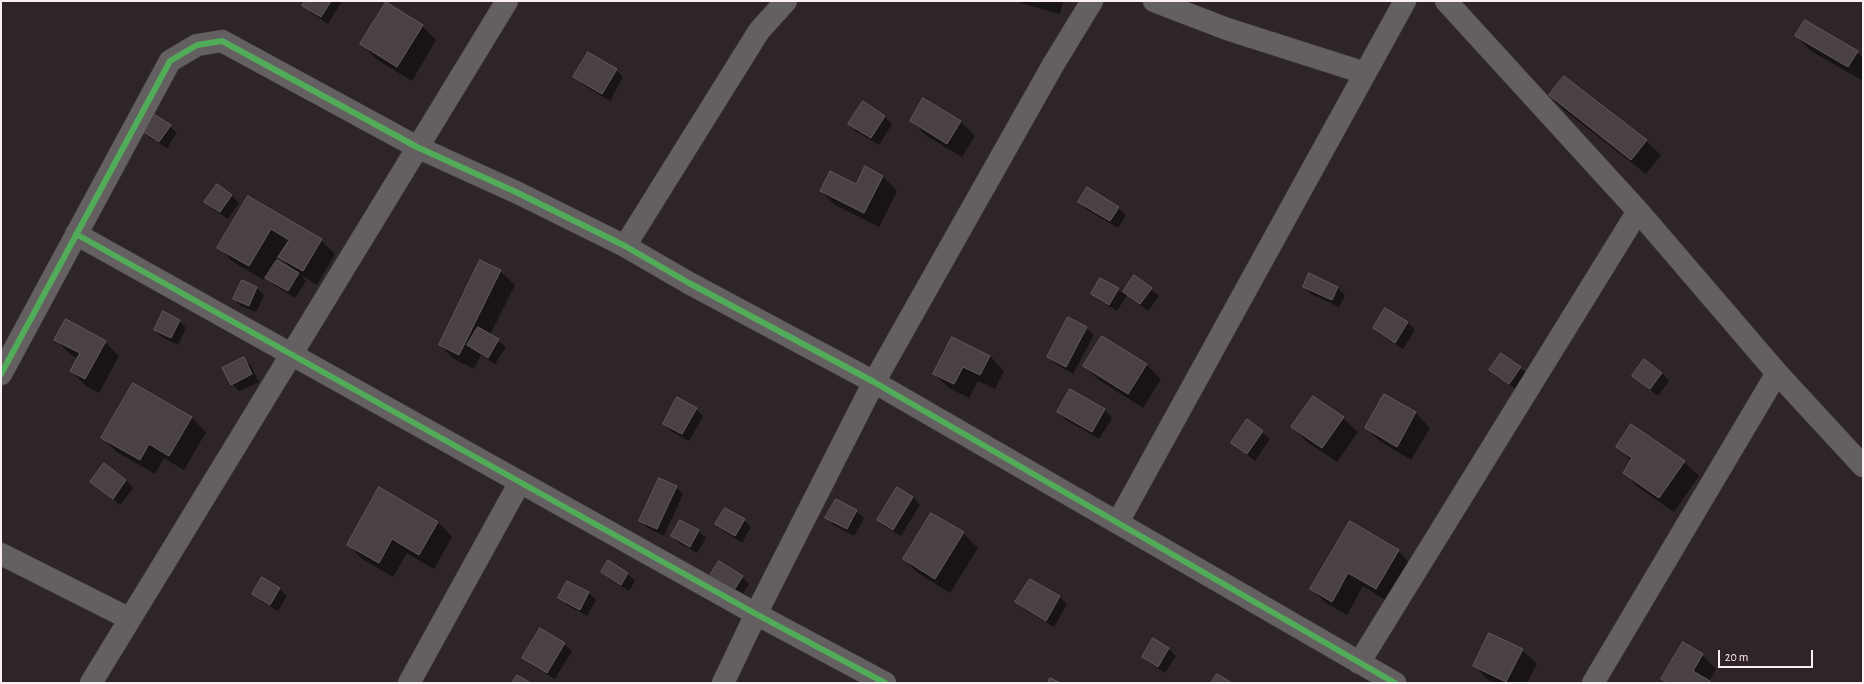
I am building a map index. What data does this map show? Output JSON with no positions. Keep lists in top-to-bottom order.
{
  "scale_bar": "20 m"
}
